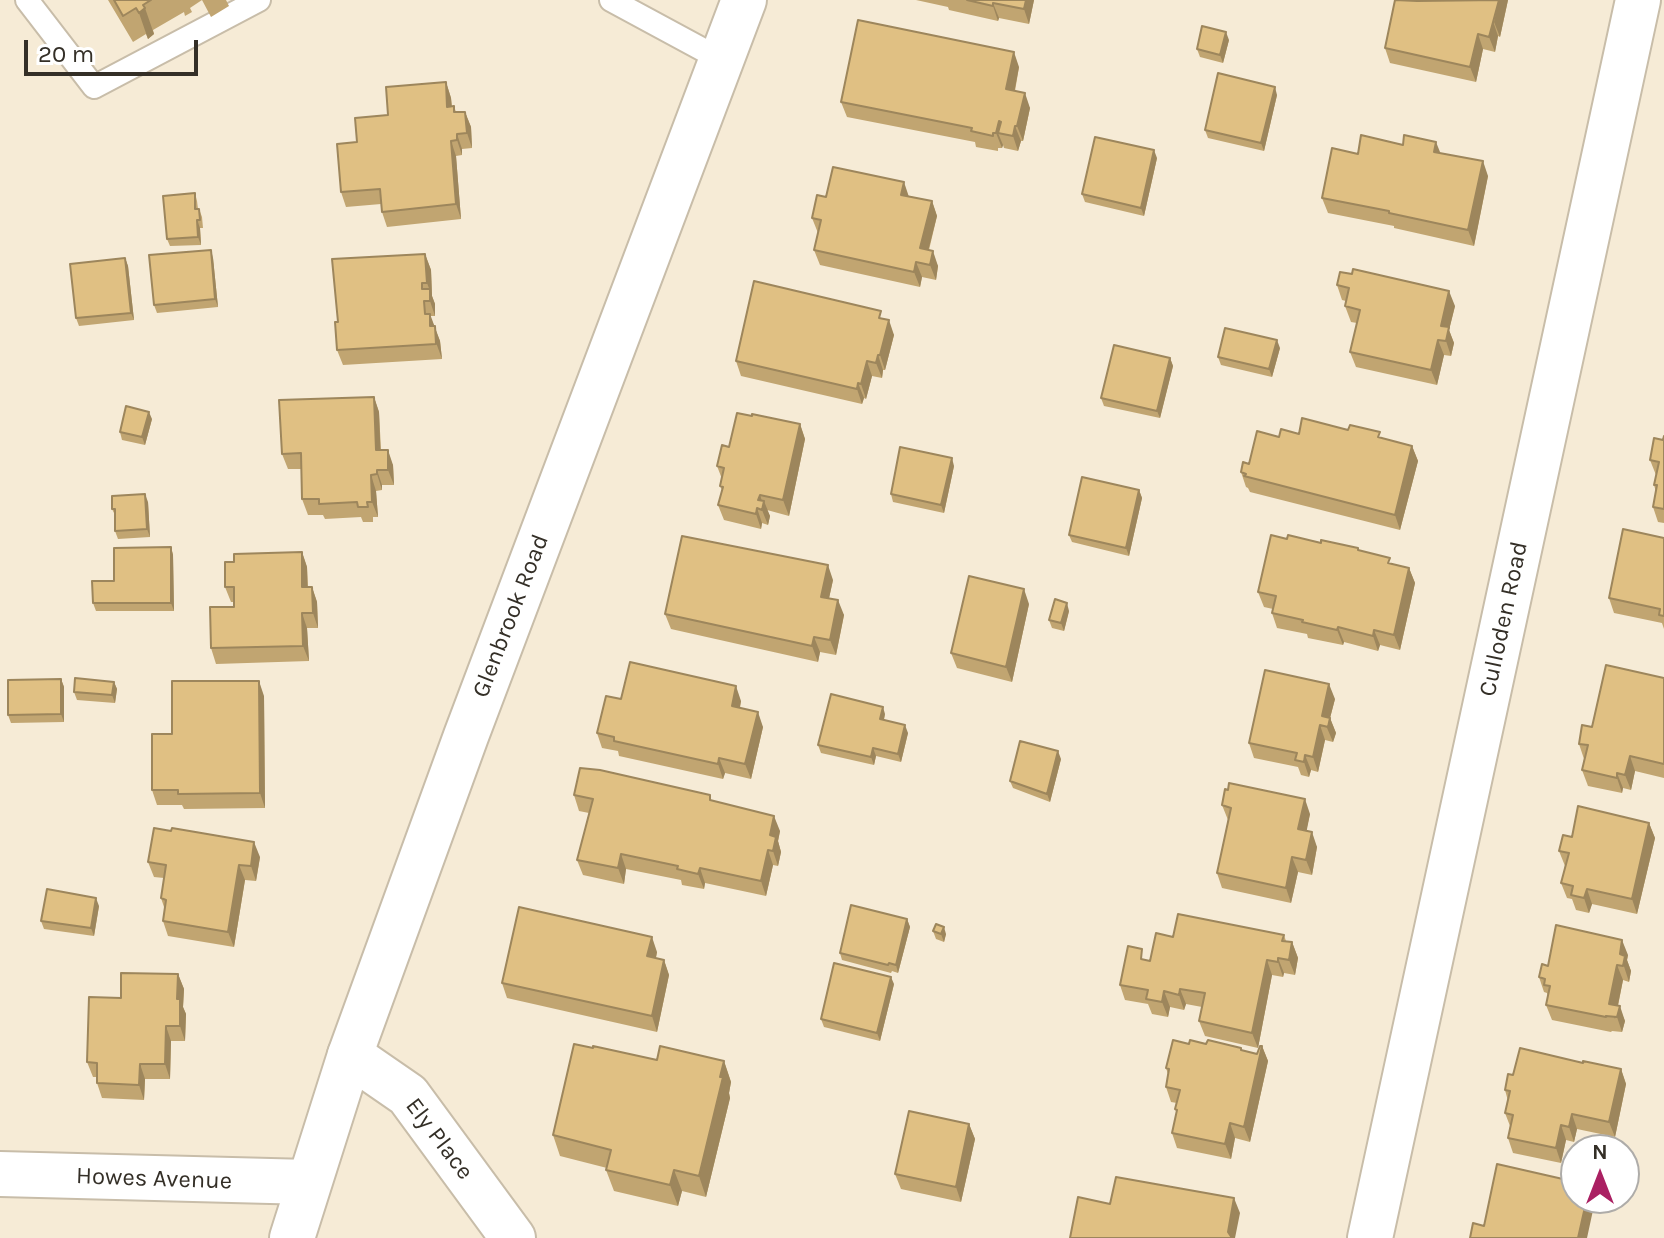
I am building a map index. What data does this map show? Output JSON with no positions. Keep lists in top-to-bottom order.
{
  "streets": {
    "street": [
      "Glenbrook Road",
      "Culloden Road",
      "Ely Place",
      "Howes Avenue"
    ]
  },
  "crossings": [
    ["Glenbrook Road", "Ely Place"],
    ["Glenbrook Road", "Howes Avenue"]
  ],
  "scale_bar": "20 m",
  "north": "top"
}
